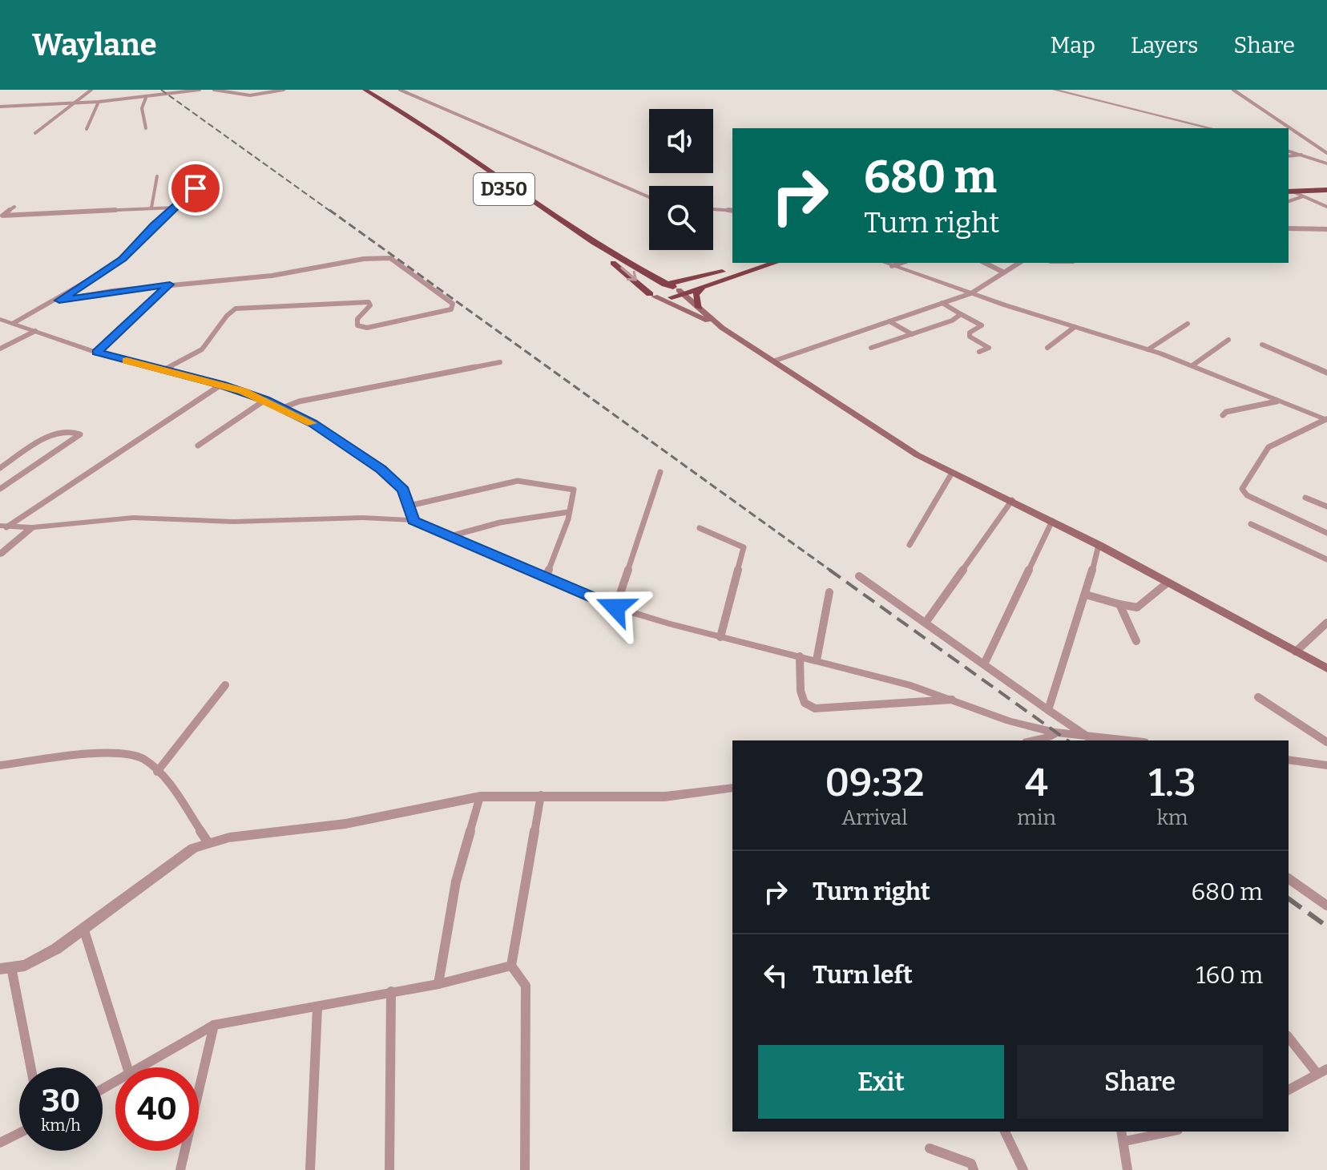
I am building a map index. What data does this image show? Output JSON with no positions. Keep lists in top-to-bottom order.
{
  "streets": {
    "highway": ["D350"]
  },
  "page": {
    "header": "Waylane",
    "nav": ["Map", "Layers", "Share"],
    "turn": ["680 m", "Turn right"],
    "eta": [
      "09:32",
      "Arrival",
      "4",
      "min",
      "1.3",
      "km"
    ],
    "list": [
      {
        "name": "Turn right",
        "value": "680 m"
      },
      {
        "name": "Turn left",
        "value": "160 m"
      }
    ],
    "buttons": ["Exit", "Share"],
    "speed": "30 km/h",
    "limit": "40"
  }
}
